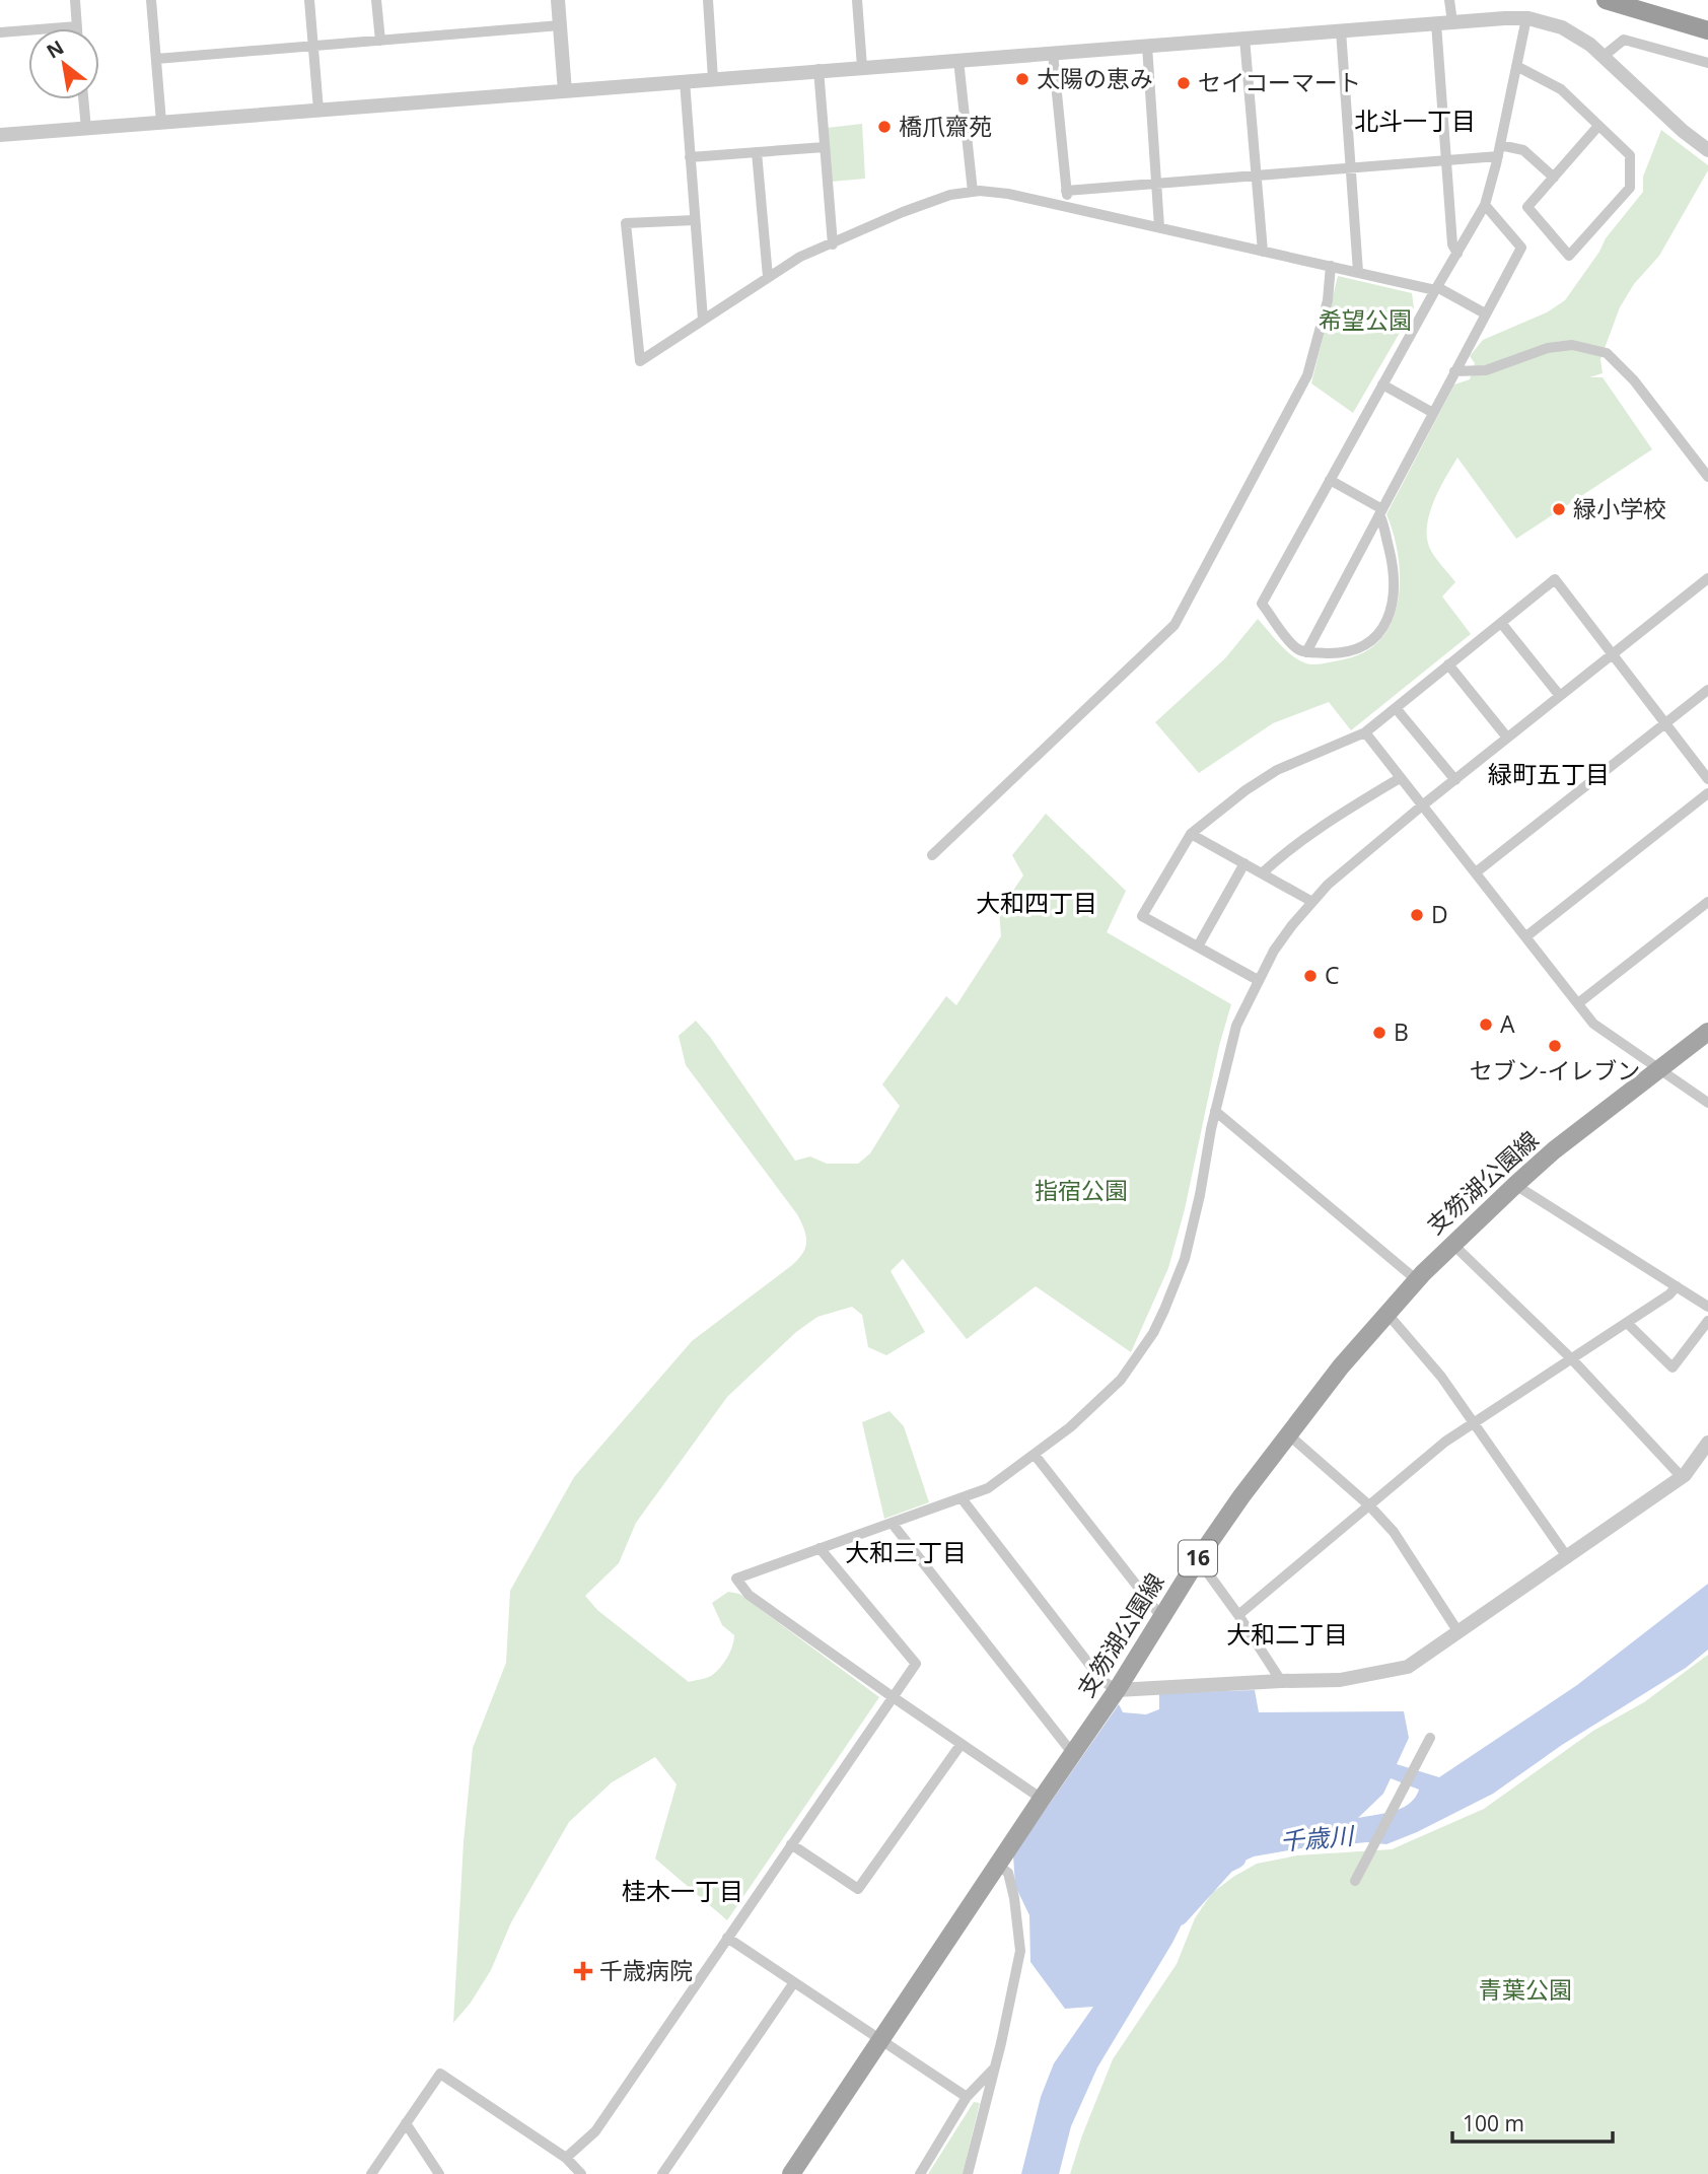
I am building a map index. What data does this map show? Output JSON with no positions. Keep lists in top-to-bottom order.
{
  "streets": {
    "main road": ["支笏湖公園線", "16"]
  },
  "districts": [
    "北斗一丁目",
    "緑町五丁目",
    "大和四丁目",
    "大和三丁目",
    "大和二丁目",
    "桂木一丁目"
  ],
  "water": ["千歳川"],
  "parks": ["希望公園", "指宿公園", "青葉公園"],
  "places": {
    "other": [
      "太陽の恵み",
      "セイコーマート",
      "橋爪齋苑",
      "緑小学校",
      "D",
      "C",
      "A",
      "B",
      "セブン-イレブン"
    ],
    "health": ["千歳病院"]
  },
  "scale_bar": "100 m",
  "north": "top left"
}
